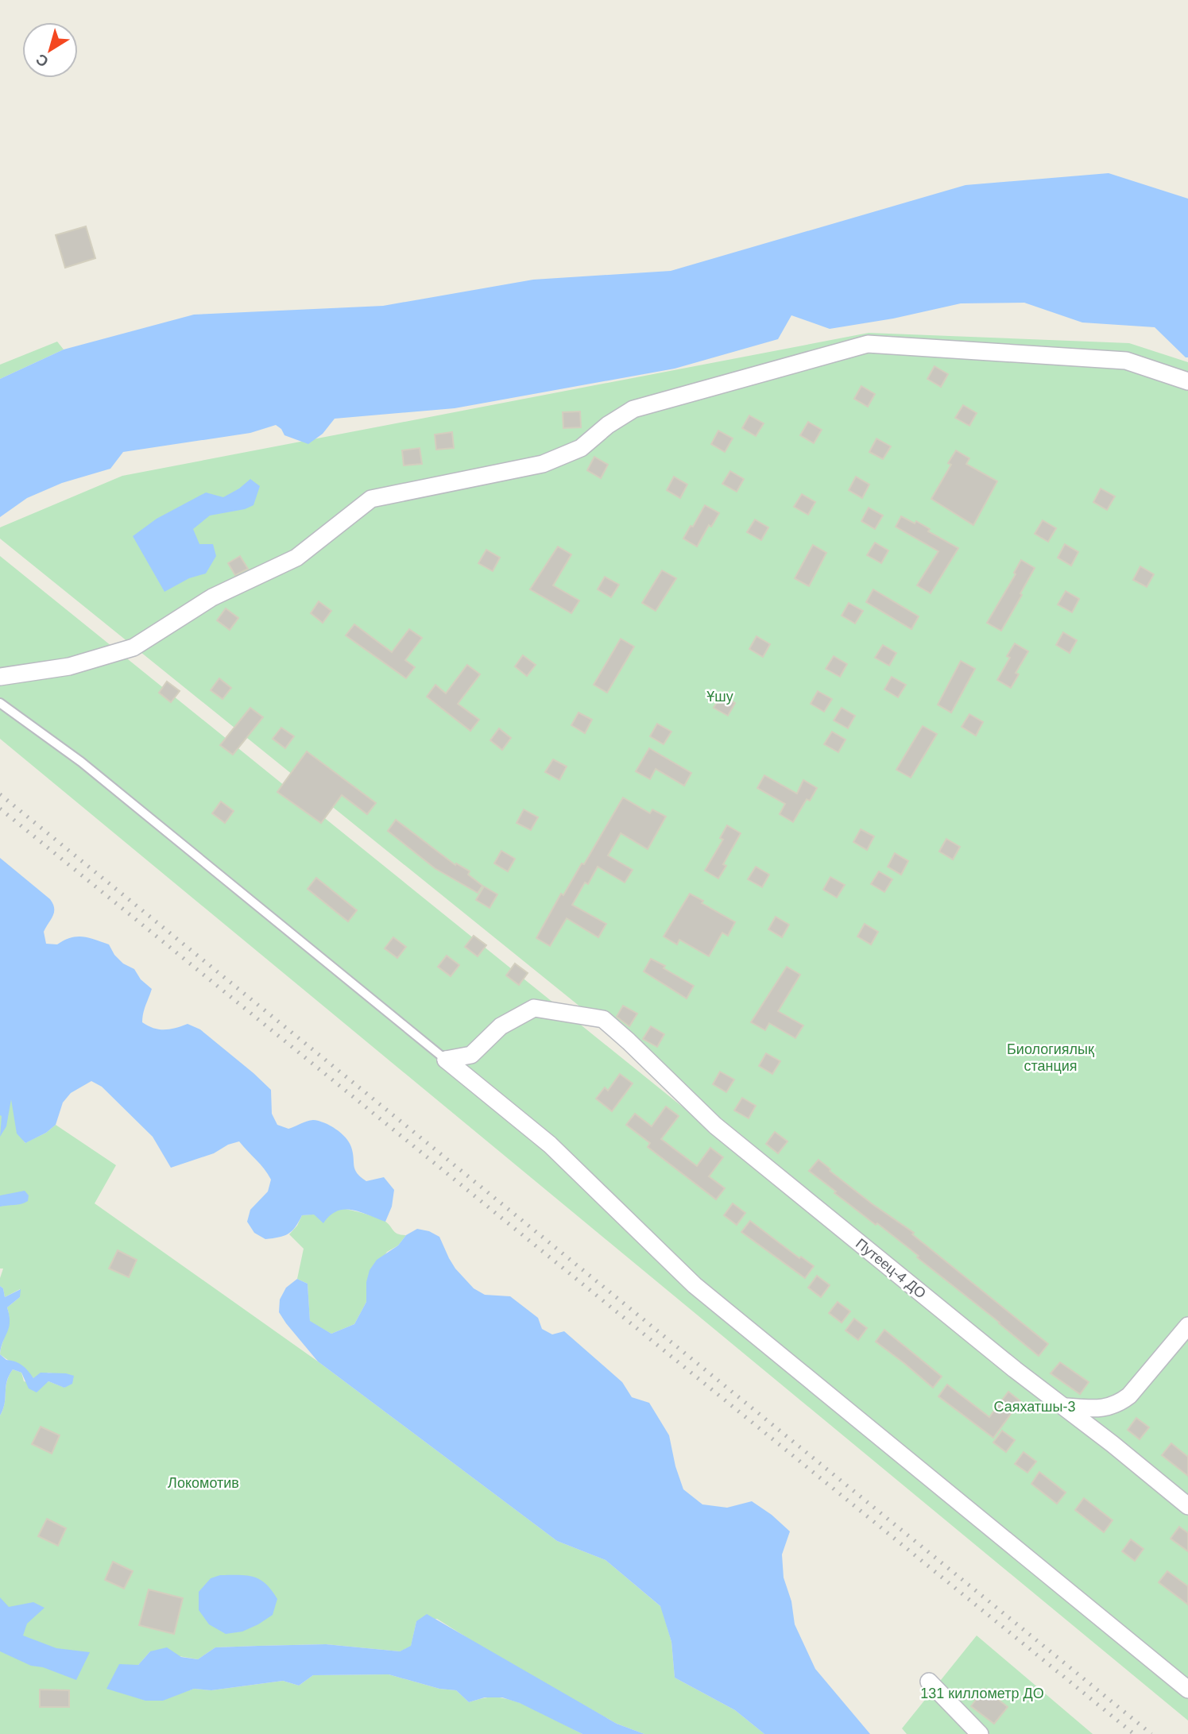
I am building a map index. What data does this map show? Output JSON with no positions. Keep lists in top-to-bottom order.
{
  "streets": {
    "street": ["Путеец-4 ДО"]
  },
  "parks": [
    "Ұшу",
    "Биологиялық станция",
    "Саяхатшы-3",
    "Локомотив",
    "131 киллометр ДО"
  ],
  "north": "bottom left"
}
